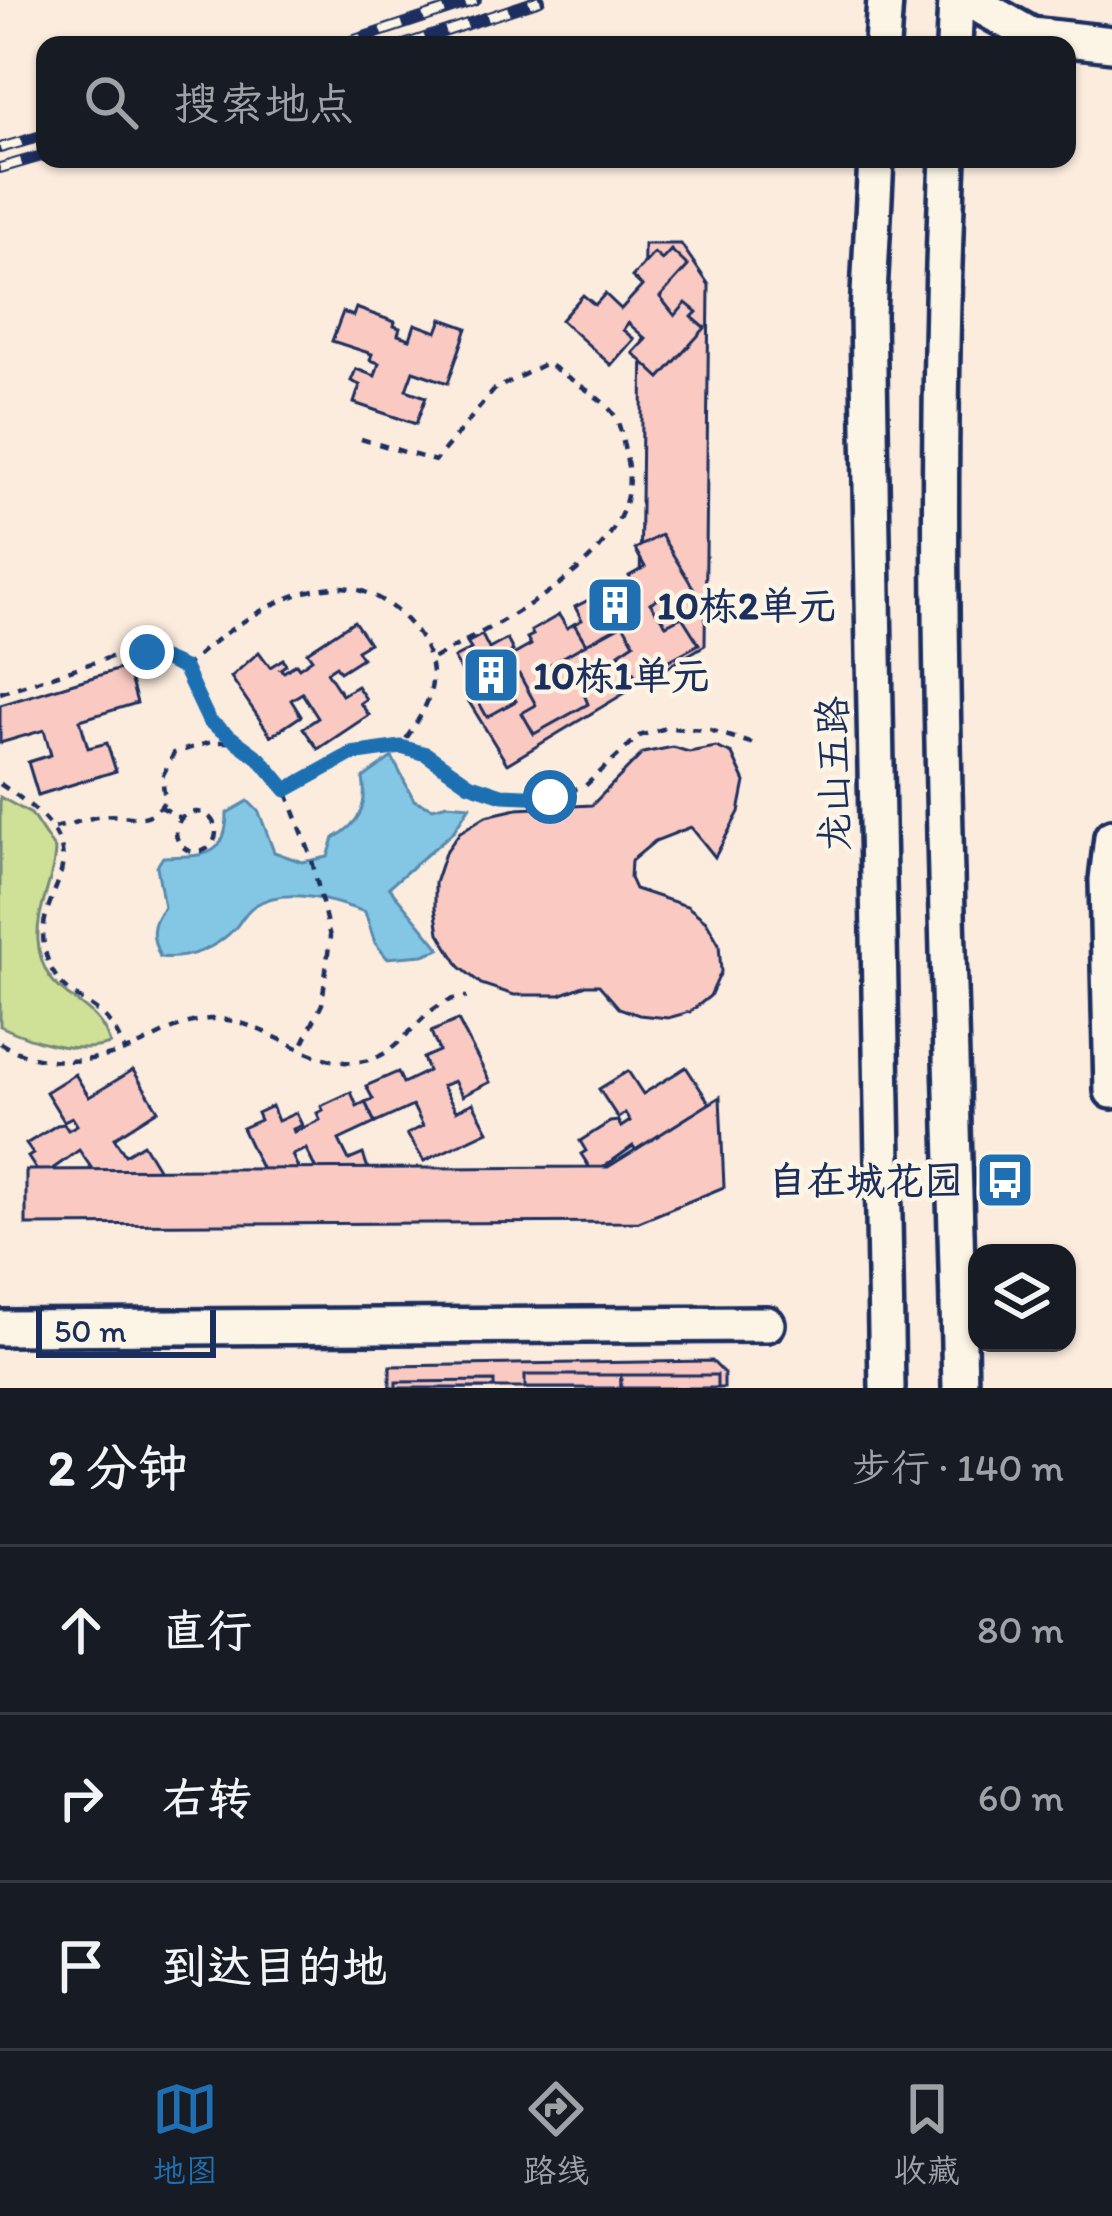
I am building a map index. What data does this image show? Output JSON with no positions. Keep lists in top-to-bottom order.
{
  "streets": {
    "street": ["龙山五路"]
  },
  "places": {
    "building": ["10栋2单元", "10栋1单元"],
    "bus stop": ["自在城花园"]
  },
  "scale_bar": "50 m",
  "page": {
    "search": "搜索地点",
    "scale": "50 m",
    "heading": ["2 分钟", "步行 · 140 m"],
    "list": [
      ["直行", "80 m"],
      ["右转", "60 m"],
      "到达目的地"
    ],
    "nav": ["地图", "路线", "收藏"]
  }
}
